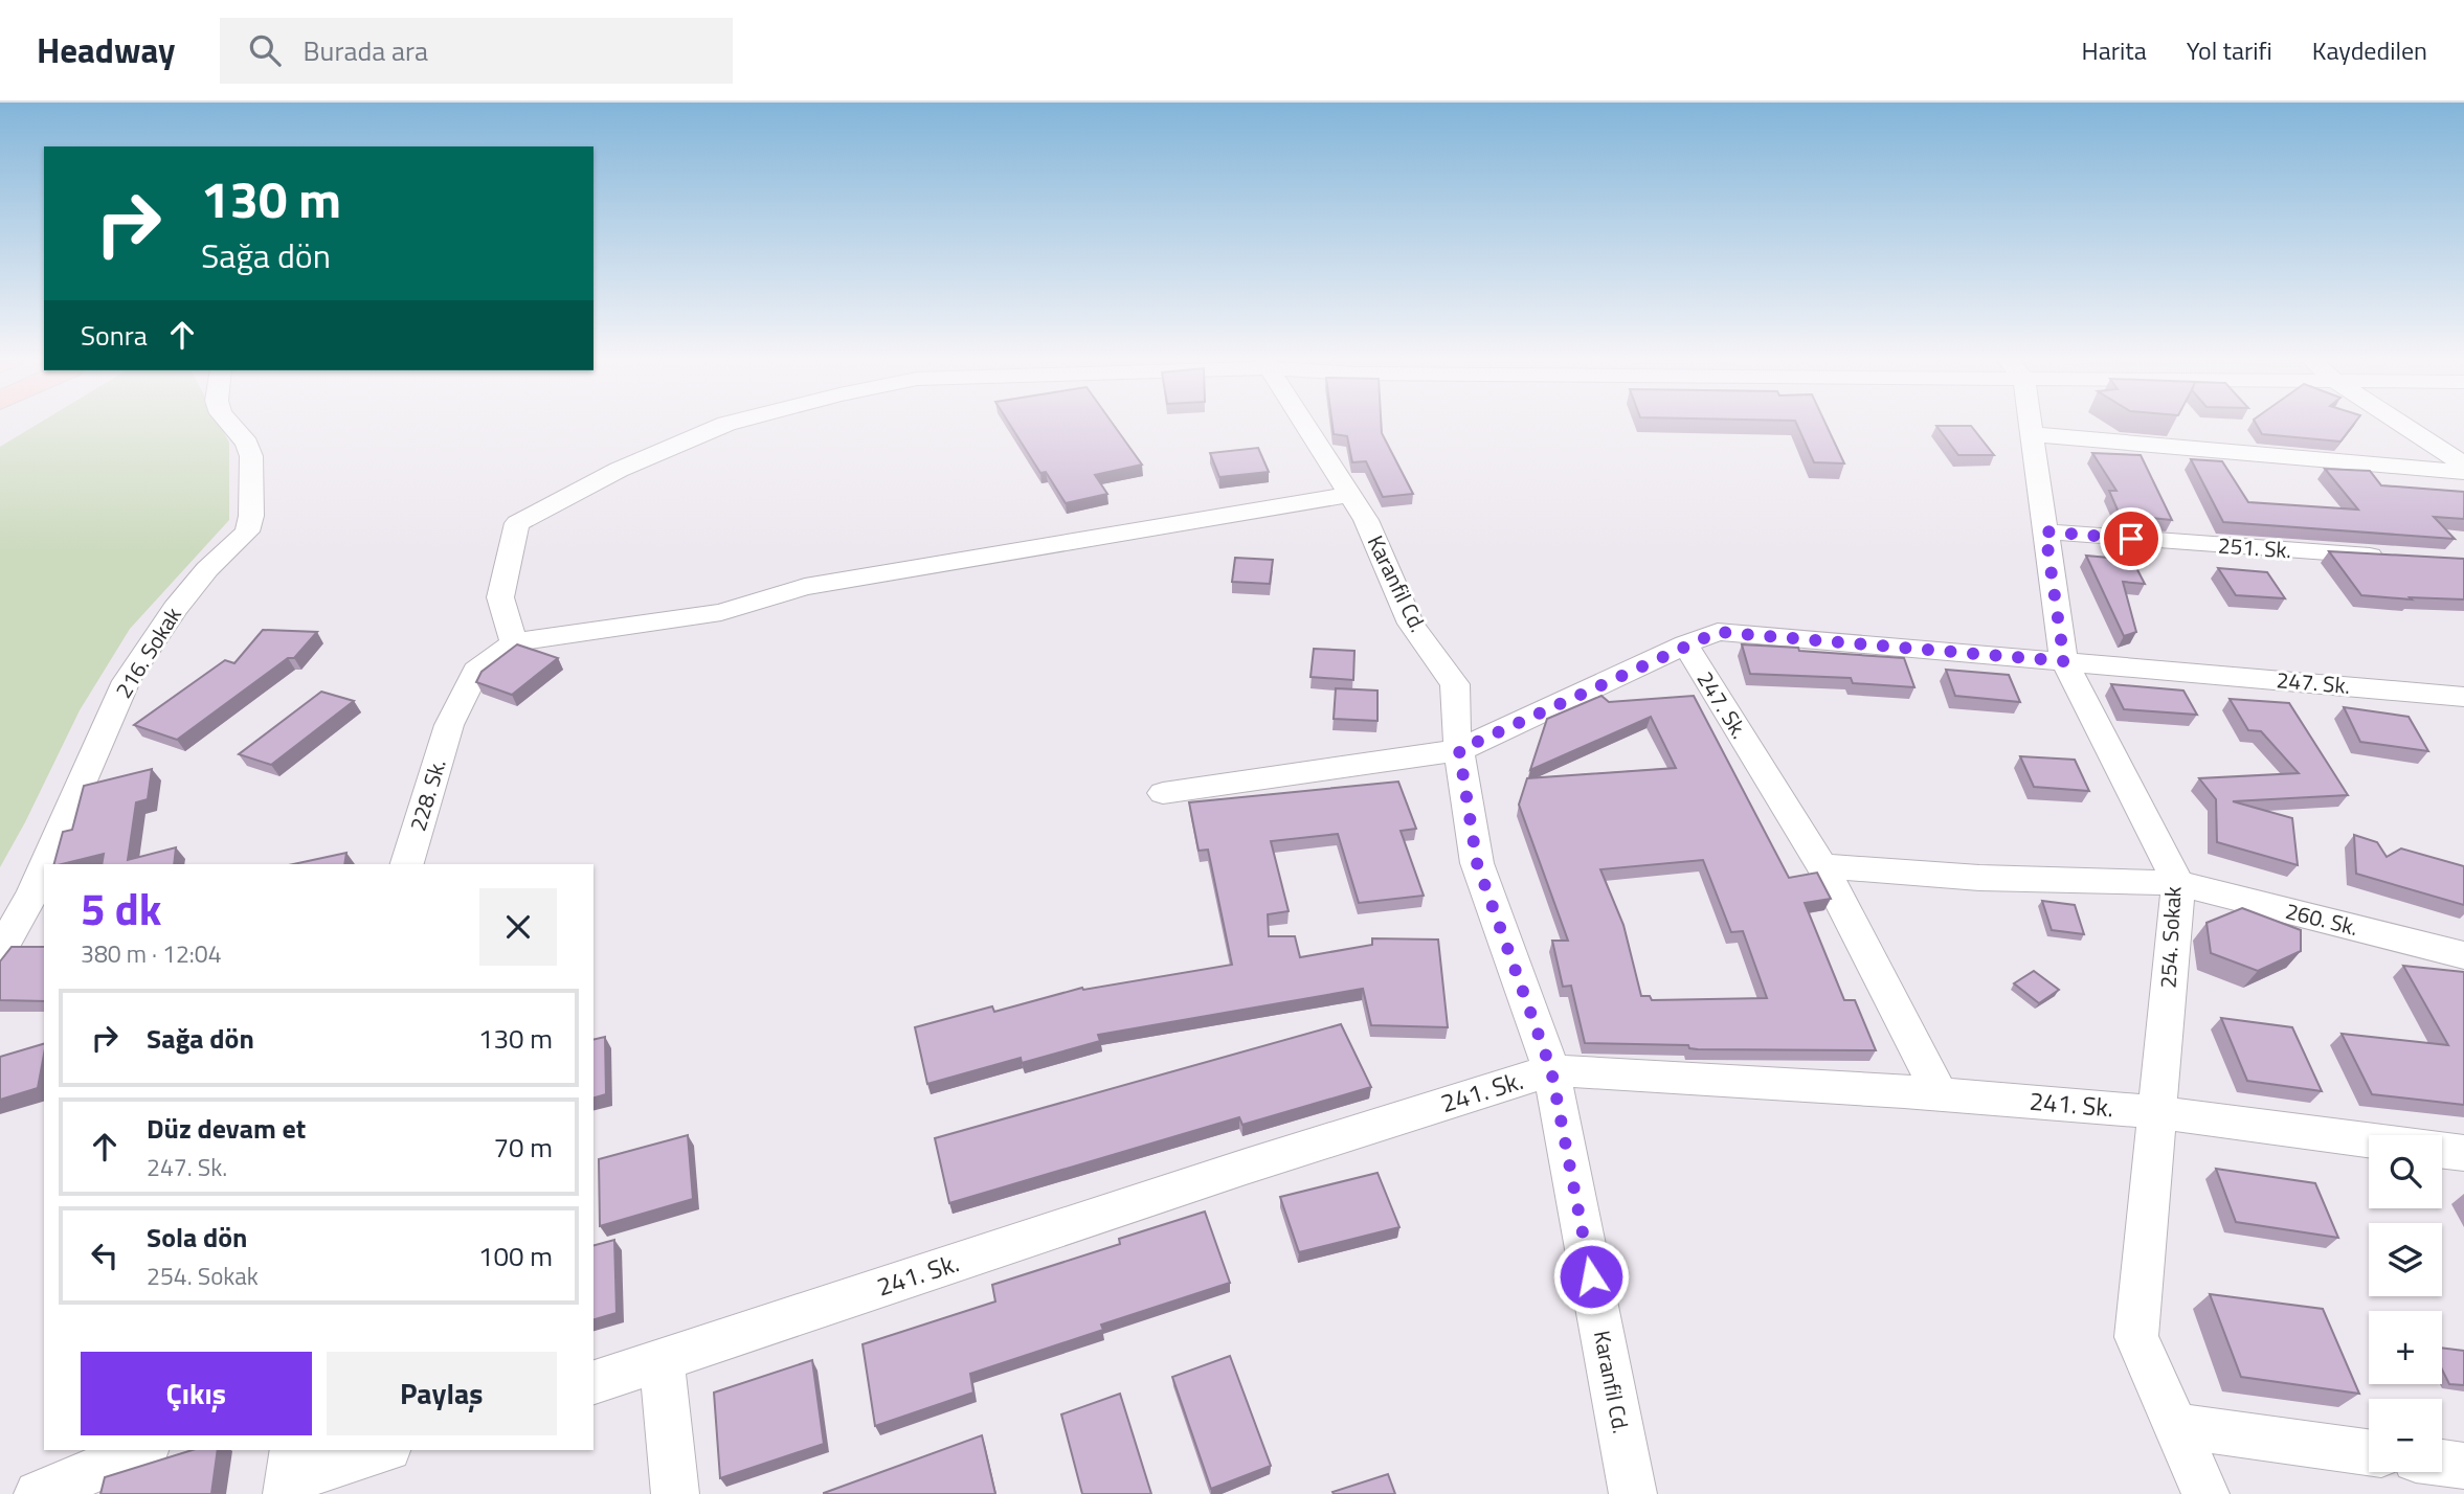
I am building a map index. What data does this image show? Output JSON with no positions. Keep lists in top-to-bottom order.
{
  "streets": {
    "street": [
      "251. Sk.",
      "Karanfil Cd.",
      "216. Sokak",
      "247. Sk.",
      "228. Sk.",
      "260. Sk.",
      "254. Sokak",
      "241. Sk."
    ]
  },
  "crossings": [
    ["251. Sk.", "254. Sokak"],
    ["Karanfil Cd.", "241. Sk."],
    ["247. Sk.", "254. Sokak"],
    ["247. Sk.", "241. Sk."],
    ["260. Sk.", "254. Sokak"],
    ["254. Sokak", "241. Sk."]
  ],
  "page": {
    "header": "Headway",
    "search": "Burada ara",
    "nav": ["Harita", "Yol tarifi", "Kaydedilen"],
    "turn": ["130 m", "Sağa dön"],
    "then": "Sonra",
    "heading": ["5 dk", "380 m · 12:04"],
    "list": [
      {
        "name": "Sağa dön",
        "value": "130 m"
      },
      {
        "name": "Düz devam et",
        "note": "247. Sk.",
        "value": "70 m"
      },
      {
        "name": "Sola dön",
        "note": "254. Sokak",
        "value": "100 m"
      }
    ],
    "map_buttons": ["+", "−"],
    "buttons": ["Çıkış", "Paylaş"]
  }
}
